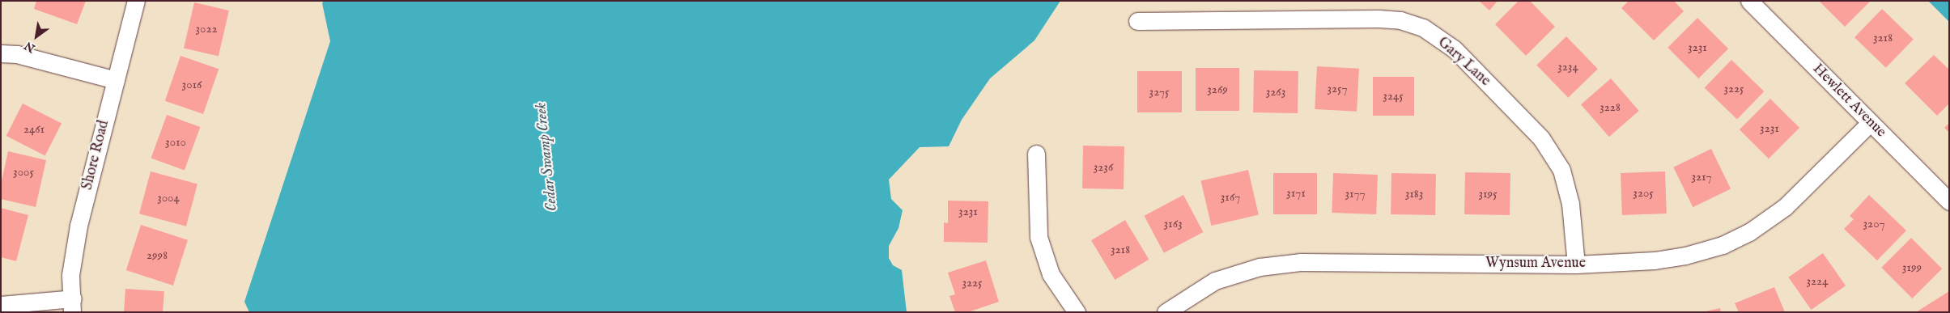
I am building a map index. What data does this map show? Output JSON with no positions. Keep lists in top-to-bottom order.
{
  "streets": {
    "street": [
      "Gary Lane",
      "Hewlett Avenue",
      "Shore Road",
      "Wynsum Avenue"
    ]
  },
  "crossings": [
    ["Gary Lane", "Wynsum Avenue"],
    ["Hewlett Avenue", "Wynsum Avenue"]
  ],
  "water": ["Cedar Swamp Creek"],
  "house_numbers": [
    "3022",
    "3218",
    "3231",
    "3234",
    "3016",
    "3257",
    "3225",
    "3269",
    "3275",
    "3263",
    "3245",
    "3228",
    "3231",
    "2461",
    "3010",
    "3236",
    "3005",
    "3217",
    "3171",
    "3205",
    "3177",
    "3183",
    "3195",
    "3167",
    "3004",
    "3231",
    "3163",
    "3207",
    "3218",
    "2998",
    "3199",
    "3224",
    "3225"
  ],
  "north": "bottom left"
}
